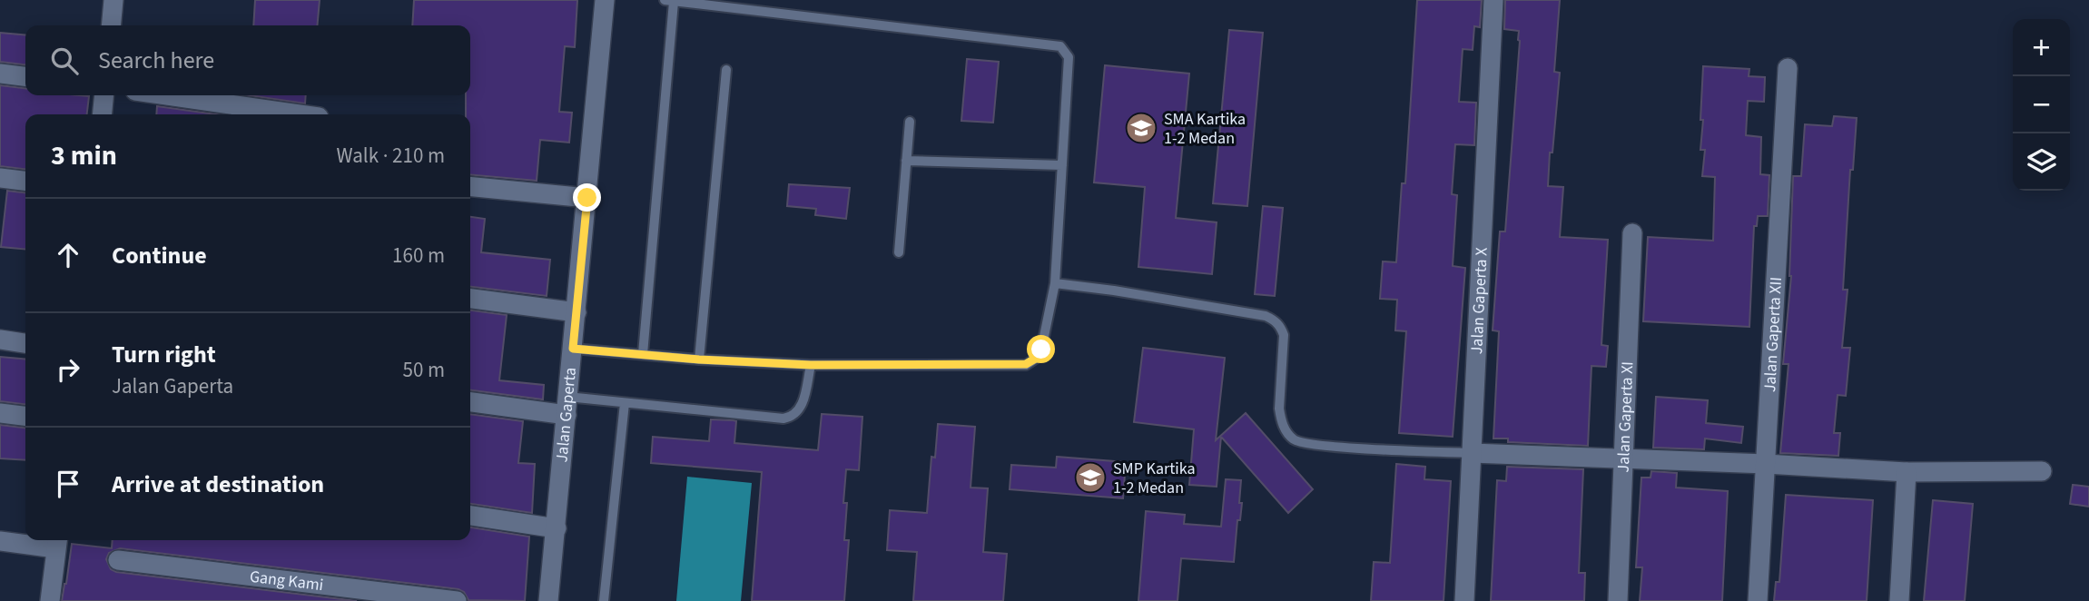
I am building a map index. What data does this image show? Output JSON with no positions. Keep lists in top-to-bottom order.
{
  "streets": {
    "street": [
      "Jalan Gaperta X",
      "Jalan Gaperta XII",
      "Jalan Gaperta",
      "Jalan Gaperta XI",
      "Gang Kami"
    ]
  },
  "places": {
    "school or university": ["SMA Kartika 1-2 Medan", "SMP Kartika 1-2 Medan"]
  },
  "page": {
    "map_buttons": ["+", "−"],
    "search": "Search here",
    "heading": ["3 min", "Walk · 210 m"],
    "list": [
      ["Continue", "160 m"],
      ["Turn right", "Jalan Gaperta", "50 m"],
      "Arrive at destination"
    ]
  }
}
